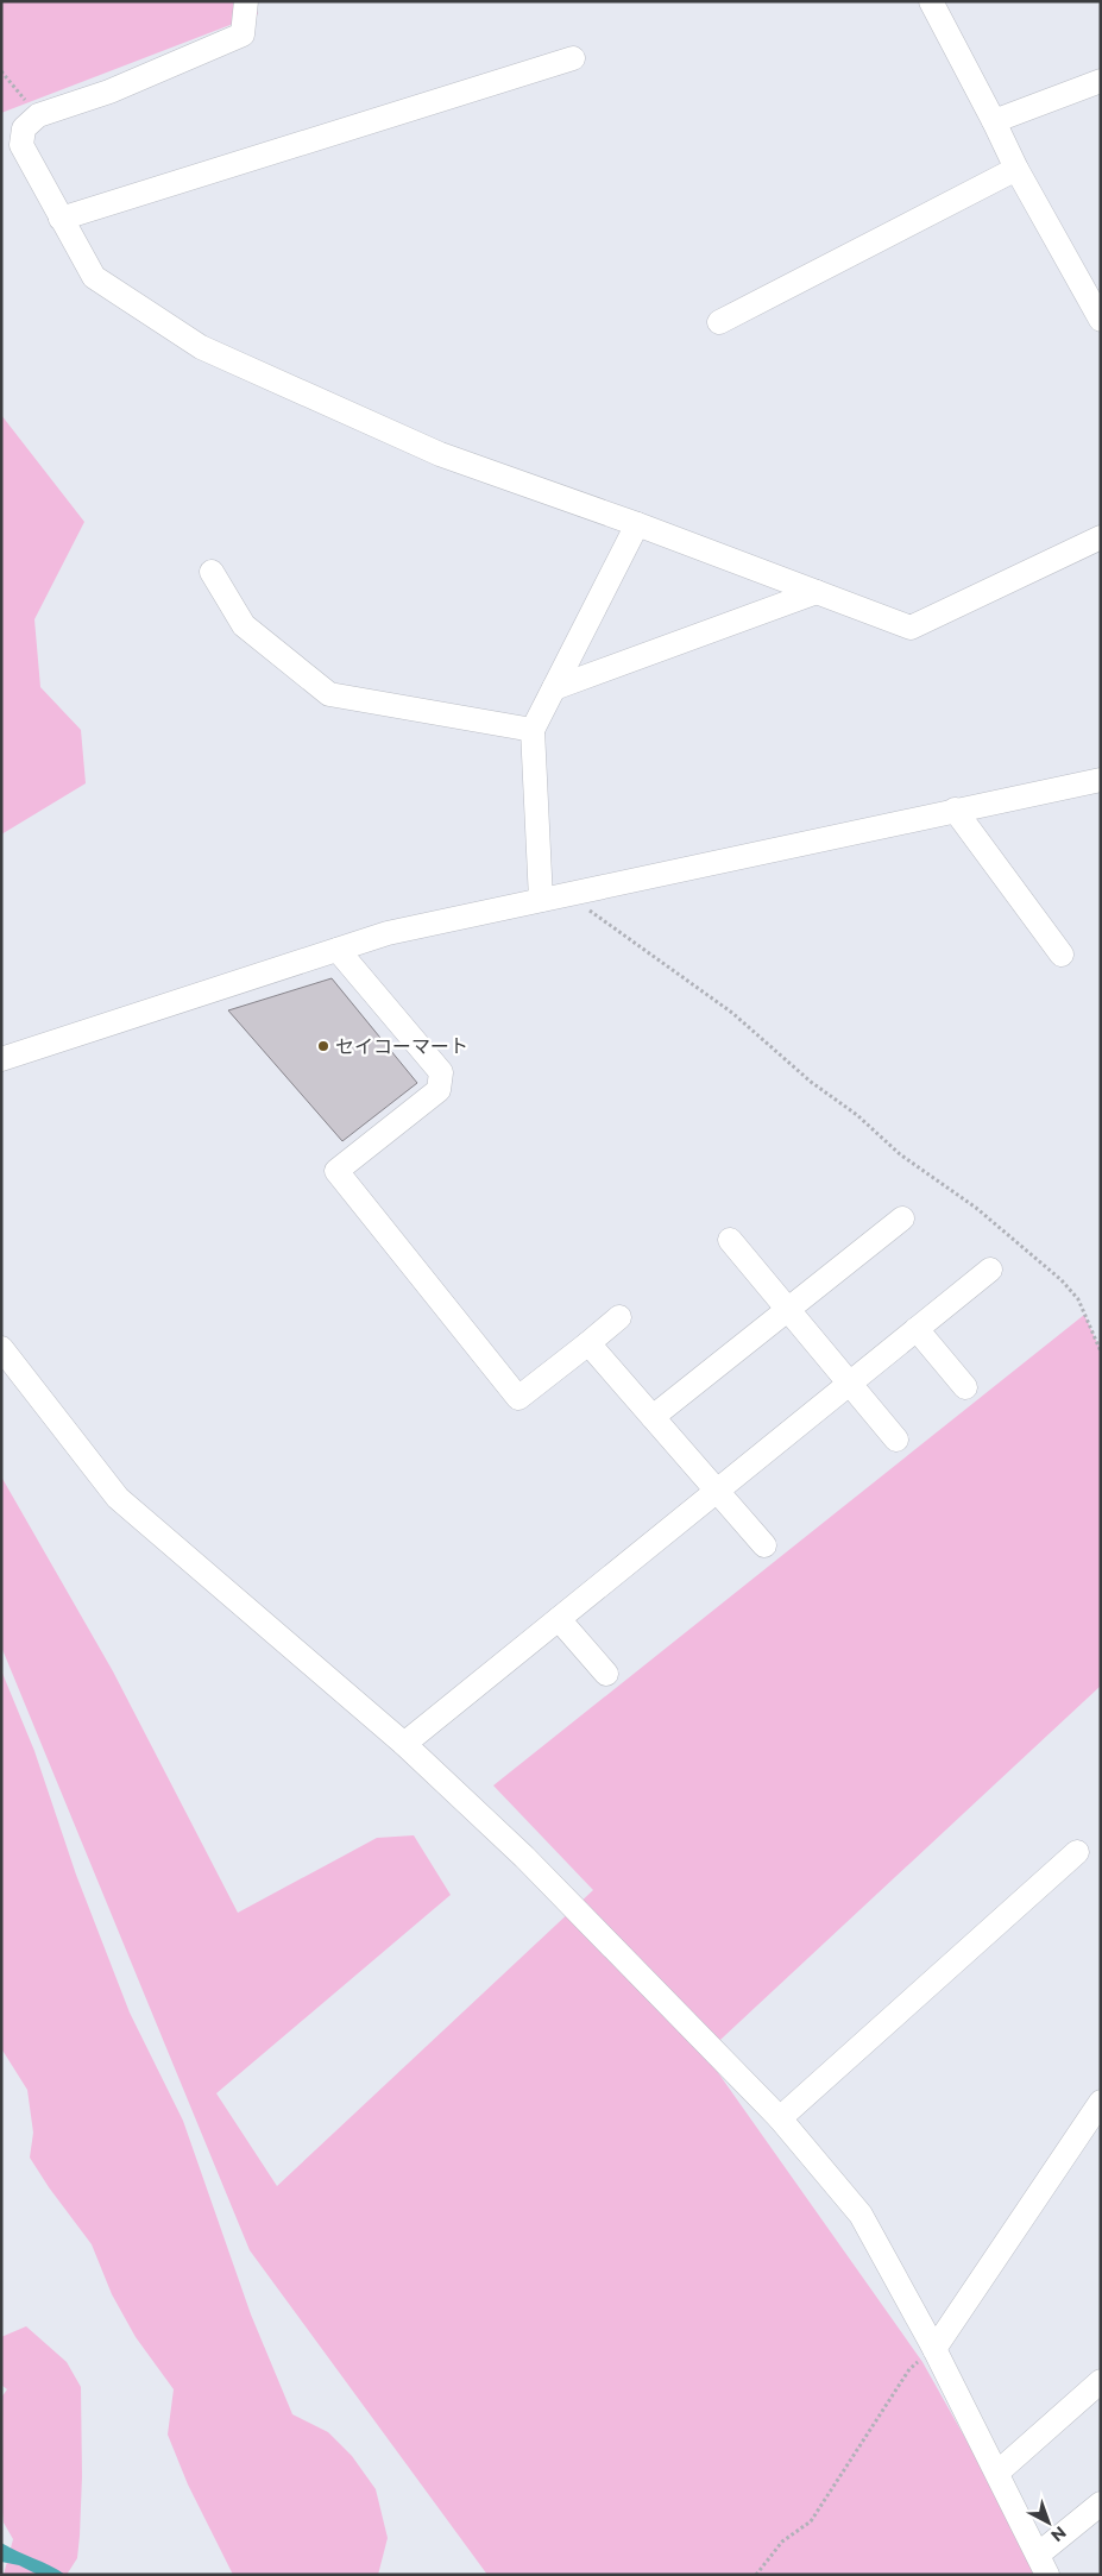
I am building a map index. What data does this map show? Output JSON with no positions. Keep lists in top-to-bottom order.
{
  "places": ["セイコーマート"],
  "north": "bottom right"
}
